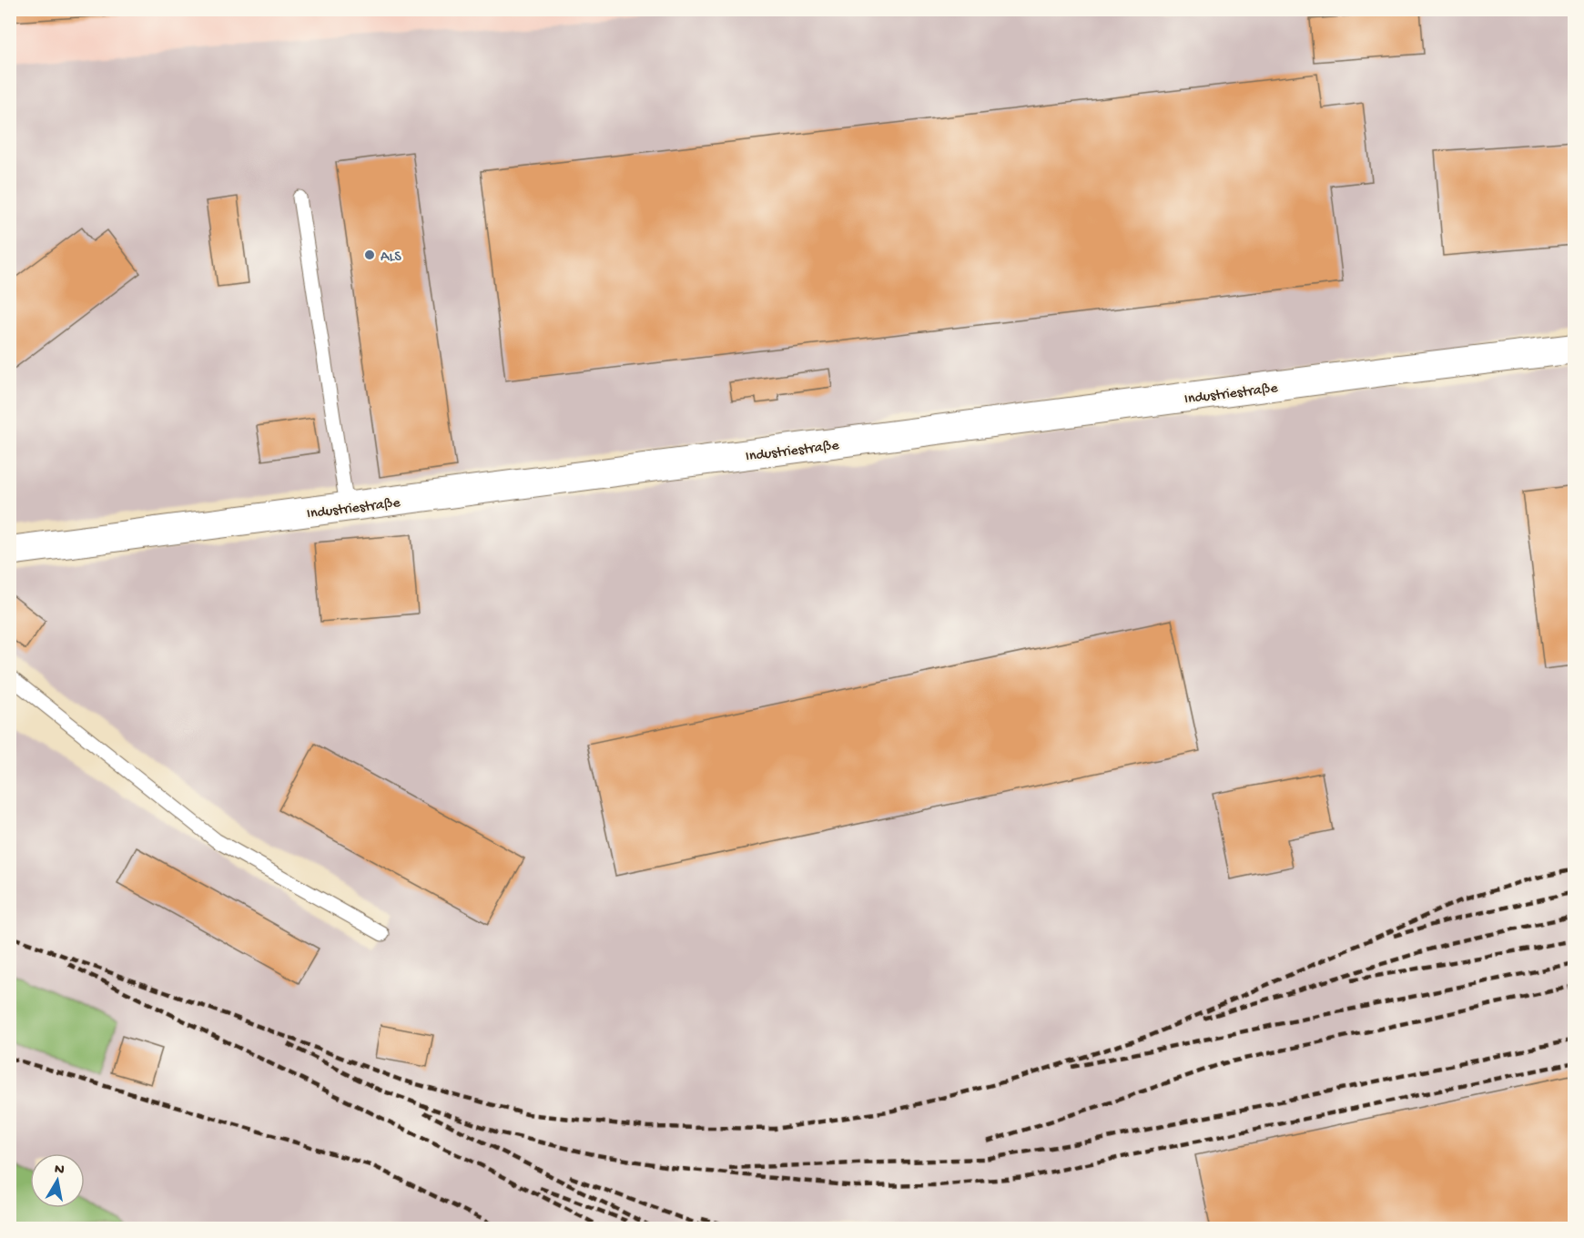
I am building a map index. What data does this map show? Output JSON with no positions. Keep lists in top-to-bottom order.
{
  "streets": {
    "street": ["Industriestraße"]
  },
  "places": ["ALS"],
  "north": "top"
}
